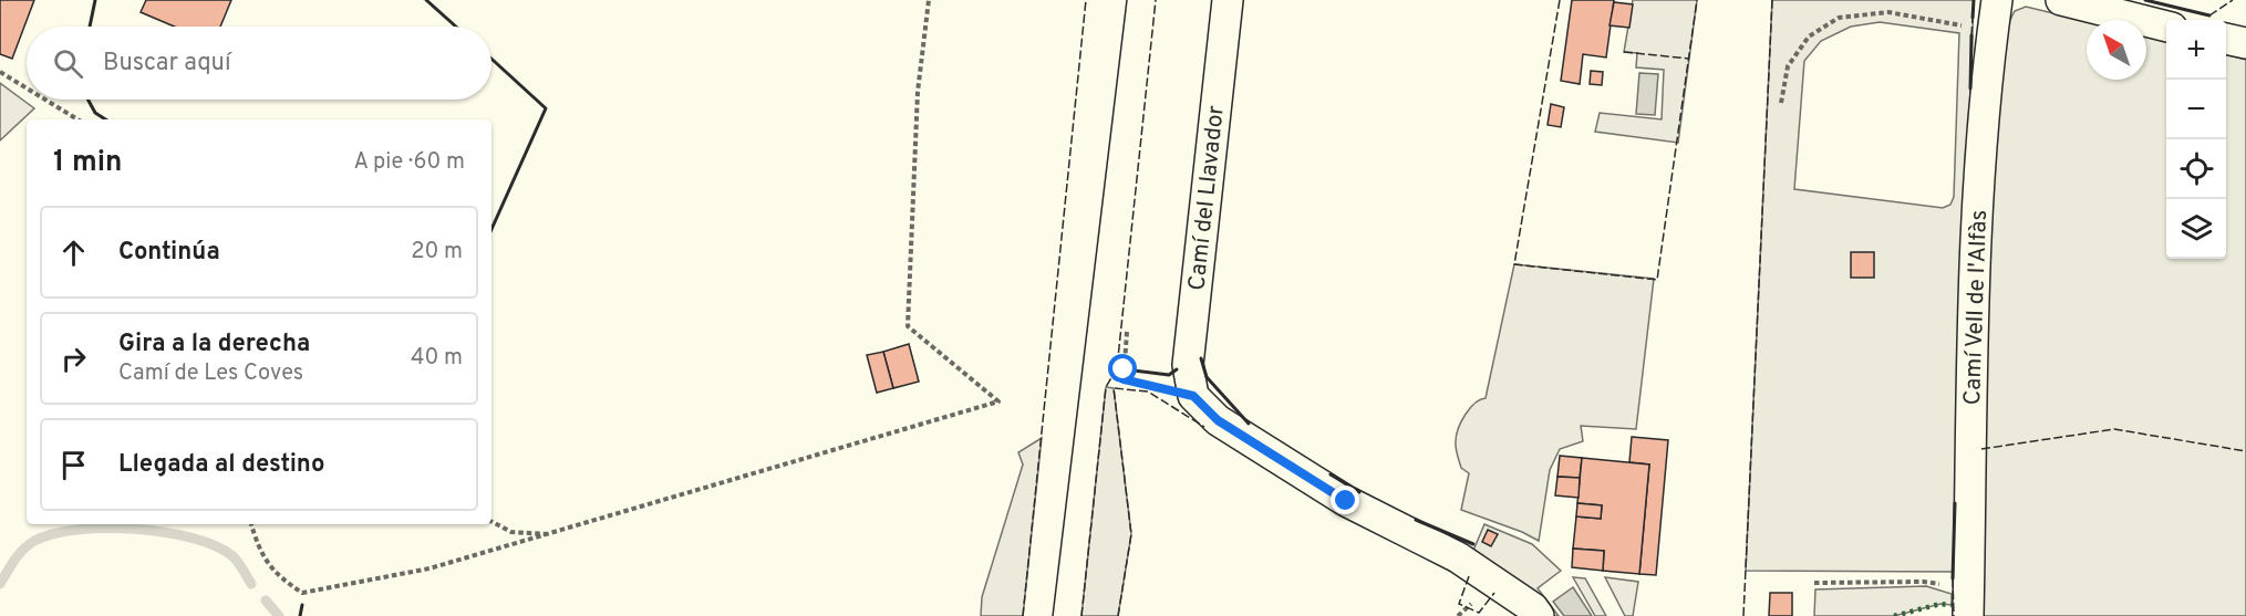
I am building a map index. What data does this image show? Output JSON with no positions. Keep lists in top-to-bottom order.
{
  "streets": {
    "street": ["Camí del Llavador", "Camí Vell de l'Alfàs"]
  },
  "north": "top left",
  "page": {
    "map_buttons": ["+", "−"],
    "search": "Buscar aquí",
    "heading": ["1 min", "A pie · 60 m"],
    "list": [
      ["Continúa", "20 m"],
      ["Gira a la derecha", "Camí de Les Coves", "40 m"],
      "Llegada al destino"
    ]
  }
}
